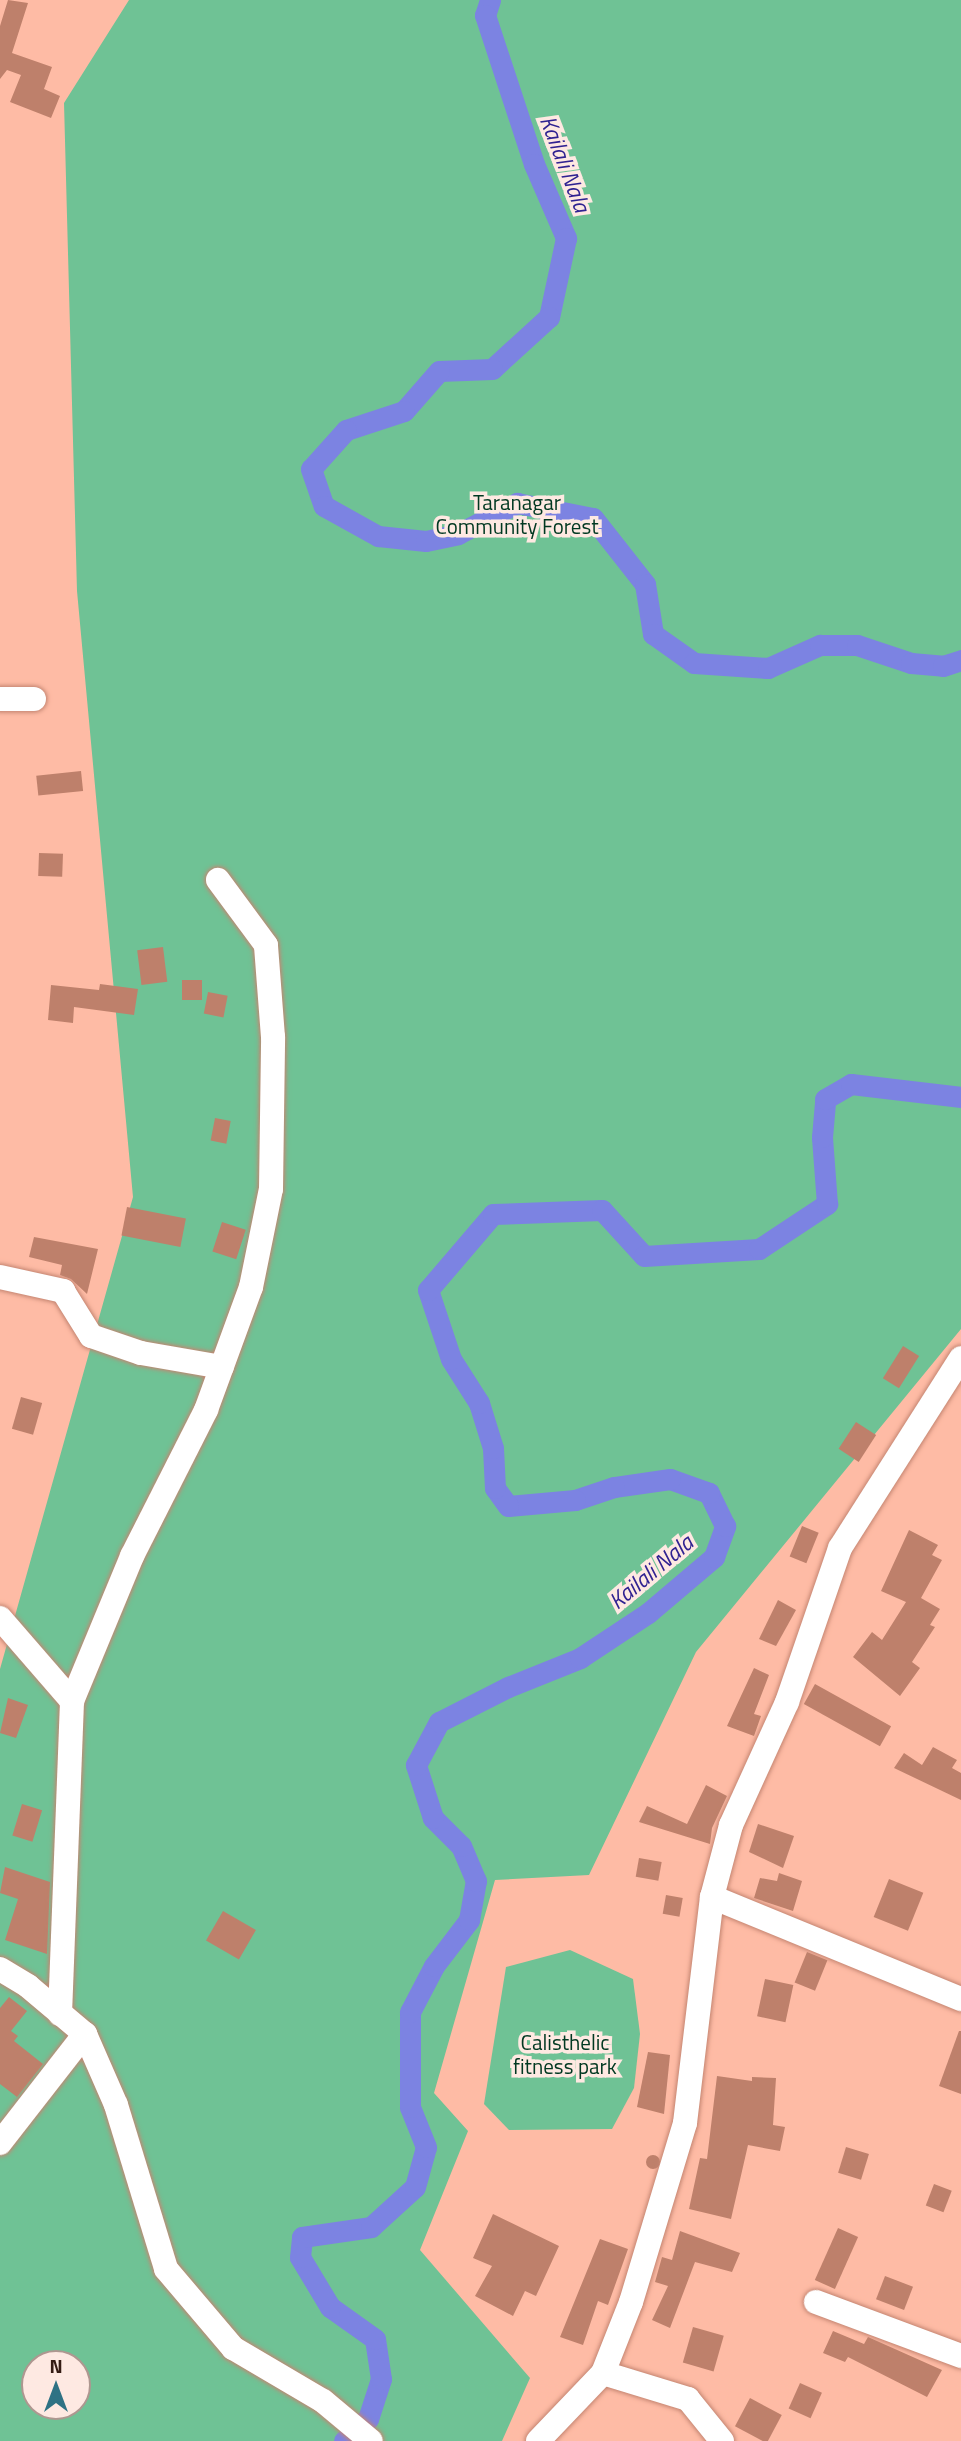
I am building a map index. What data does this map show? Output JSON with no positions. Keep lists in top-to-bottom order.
{
  "water": ["Kailali Nala"],
  "parks": ["Taranagar Community Forest", "Calisthelic fitness park"],
  "north": "top"
}
